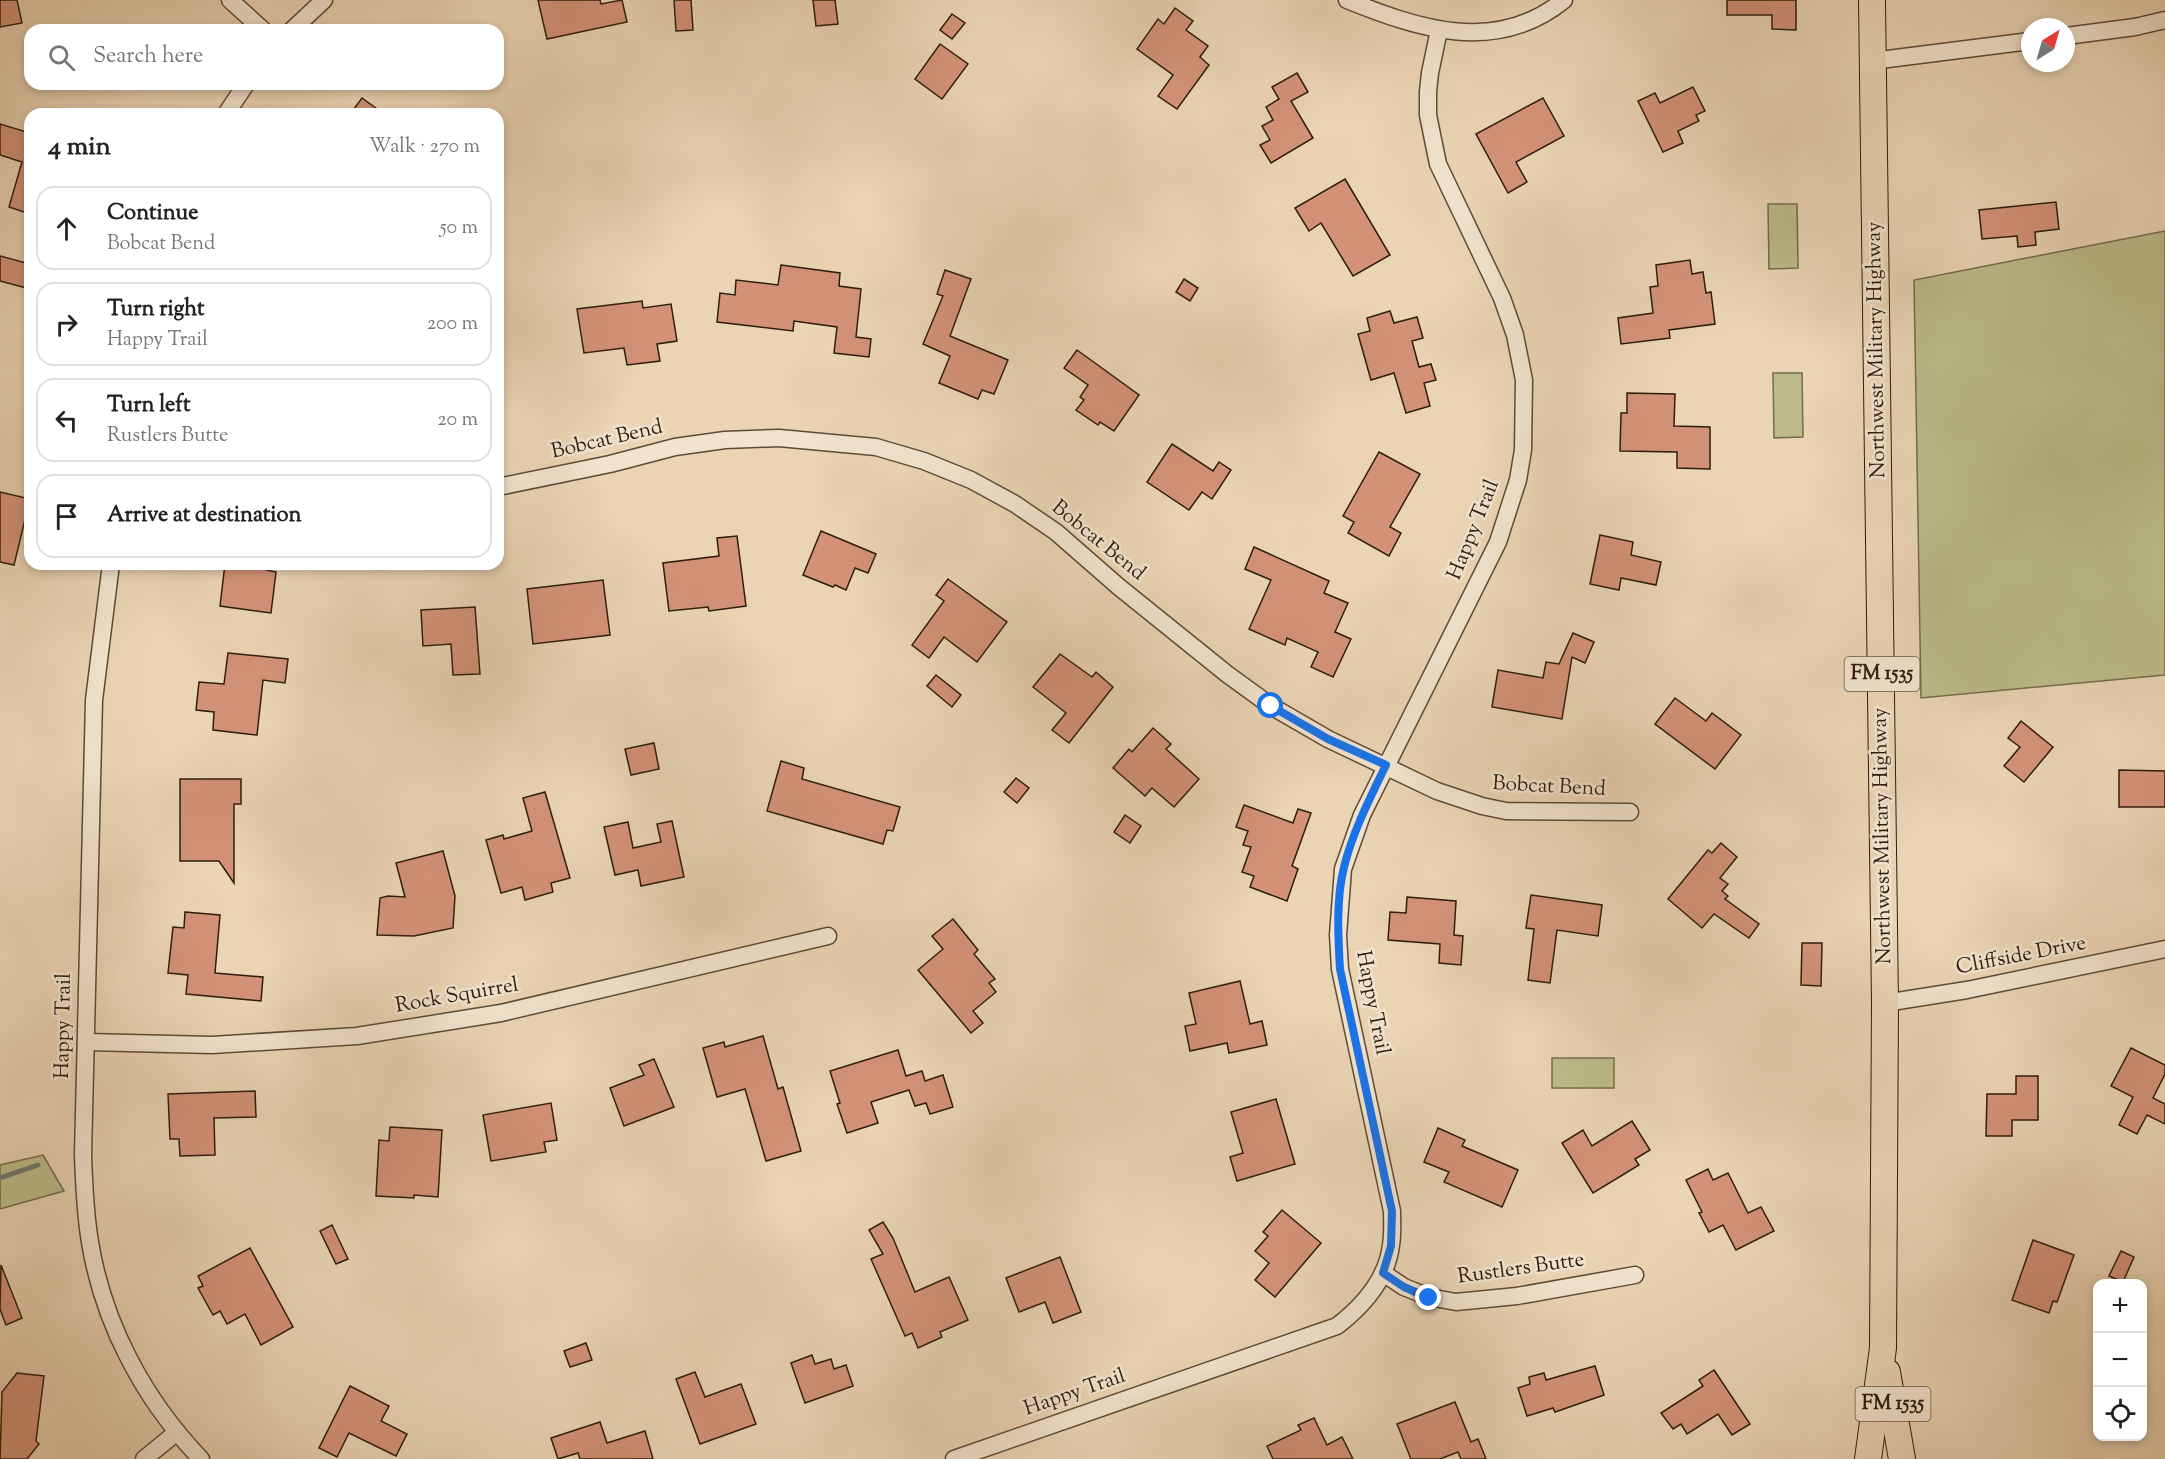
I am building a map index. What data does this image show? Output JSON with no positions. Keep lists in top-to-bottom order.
{
  "streets": {
    "main road": ["Northwest Military Highway", "FM 1535"],
    "street": [
      "Bobcat Bend",
      "Happy Trail",
      "Cliffside Drive",
      "Rock Squirrel",
      "Rustlers Butte"
    ]
  },
  "crossings": [
    ["Northwest Military Highway", "Cliffside Drive"],
    ["Bobcat Bend", "Happy Trail"],
    ["Happy Trail", "Rock Squirrel"],
    ["Happy Trail", "Rustlers Butte"]
  ],
  "north": "top right",
  "page": {
    "search": "Search here",
    "heading": ["4 min", "Walk · 270 m"],
    "list": [
      ["Continue", "Bobcat Bend", "50 m"],
      ["Turn right", "Happy Trail", "200 m"],
      ["Turn left", "Rustlers Butte", "20 m"],
      "Arrive at destination"
    ],
    "map_buttons": ["+", "−"]
  }
}
